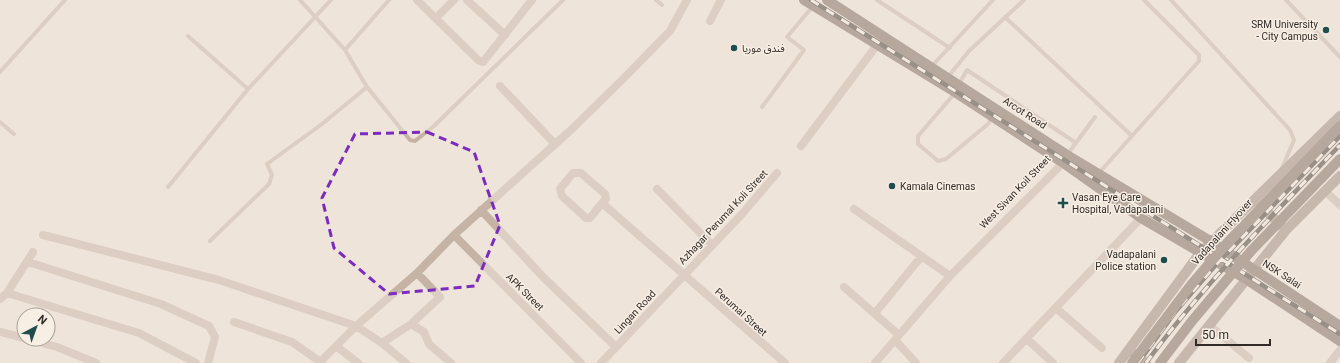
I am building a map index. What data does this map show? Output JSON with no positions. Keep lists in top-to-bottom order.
{
  "streets": {
    "main road": [
      "Arcot Road",
      "West Sivan Koil Street",
      "Vadapalani Flyover",
      "NSK Salai"
    ],
    "street": [
      "Azhagar Perumal Koli Street",
      "APK Street",
      "Lingan Road",
      "Perumal Street"
    ]
  },
  "crossings": [
    ["Arcot Road", "West Sivan Koil Street"],
    ["Arcot Road", "NSK Salai"],
    ["Azhagar Perumal Koli Street", "Lingan Road"],
    ["Azhagar Perumal Koli Street", "Perumal Street"],
    ["Lingan Road", "Perumal Street"]
  ],
  "places": {
    "other": [
      "SRM University - City Campus",
      "فندق موريا",
      "Kamala Cinemas",
      "Vadapalani Police station"
    ],
    "health": ["Vasan Eye Care Hospital, Vadapalani"]
  },
  "scale_bar": "50 m",
  "north": "top right"
}
